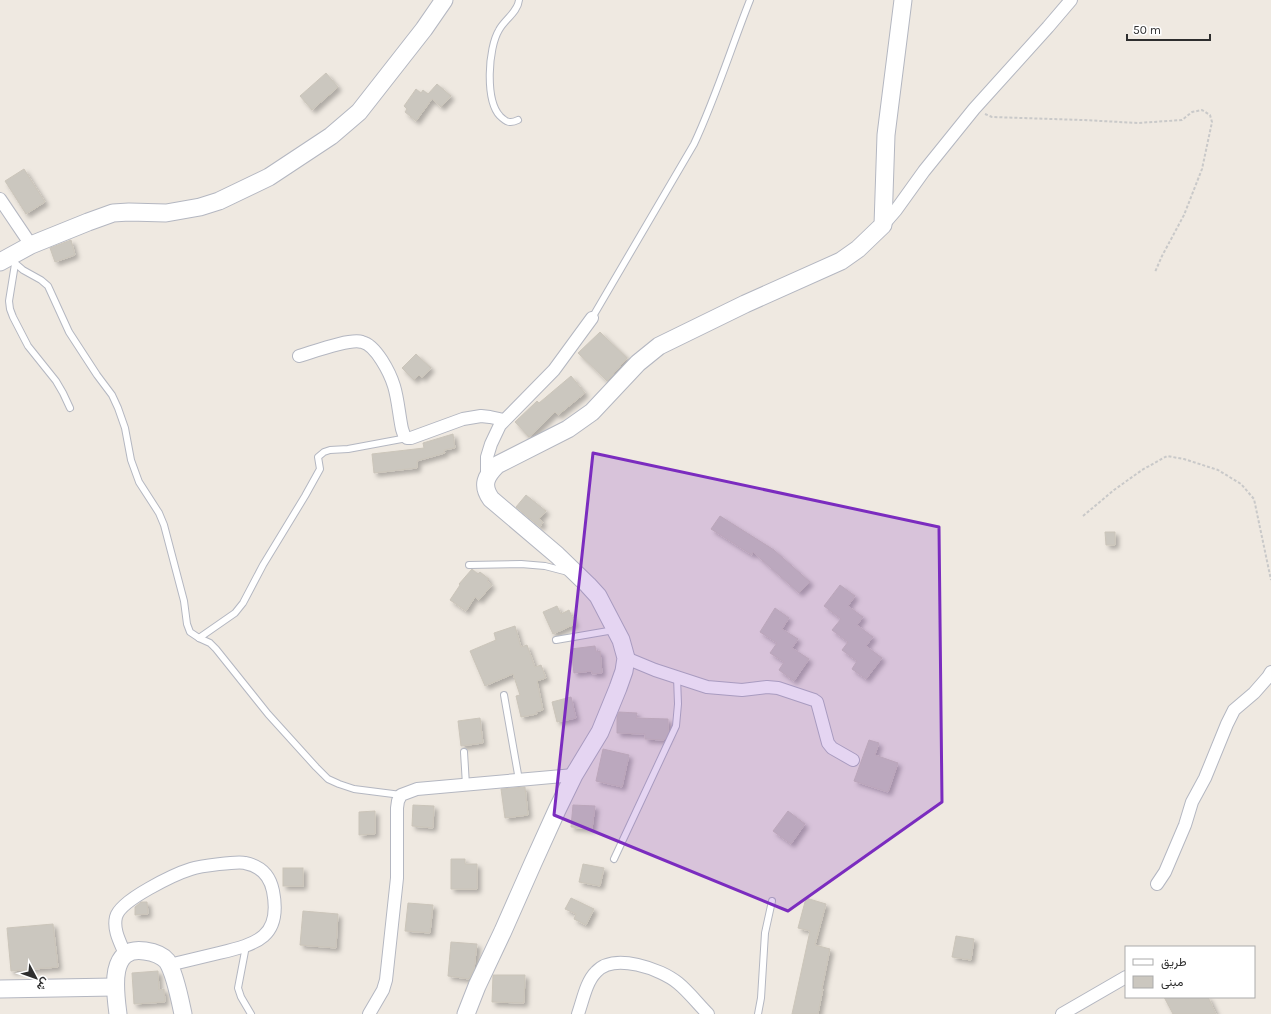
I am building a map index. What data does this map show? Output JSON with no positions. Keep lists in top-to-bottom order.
{
  "legend": ["طريق", "مبنى"],
  "scale_bar": "50 m",
  "north": "bottom right"
}
